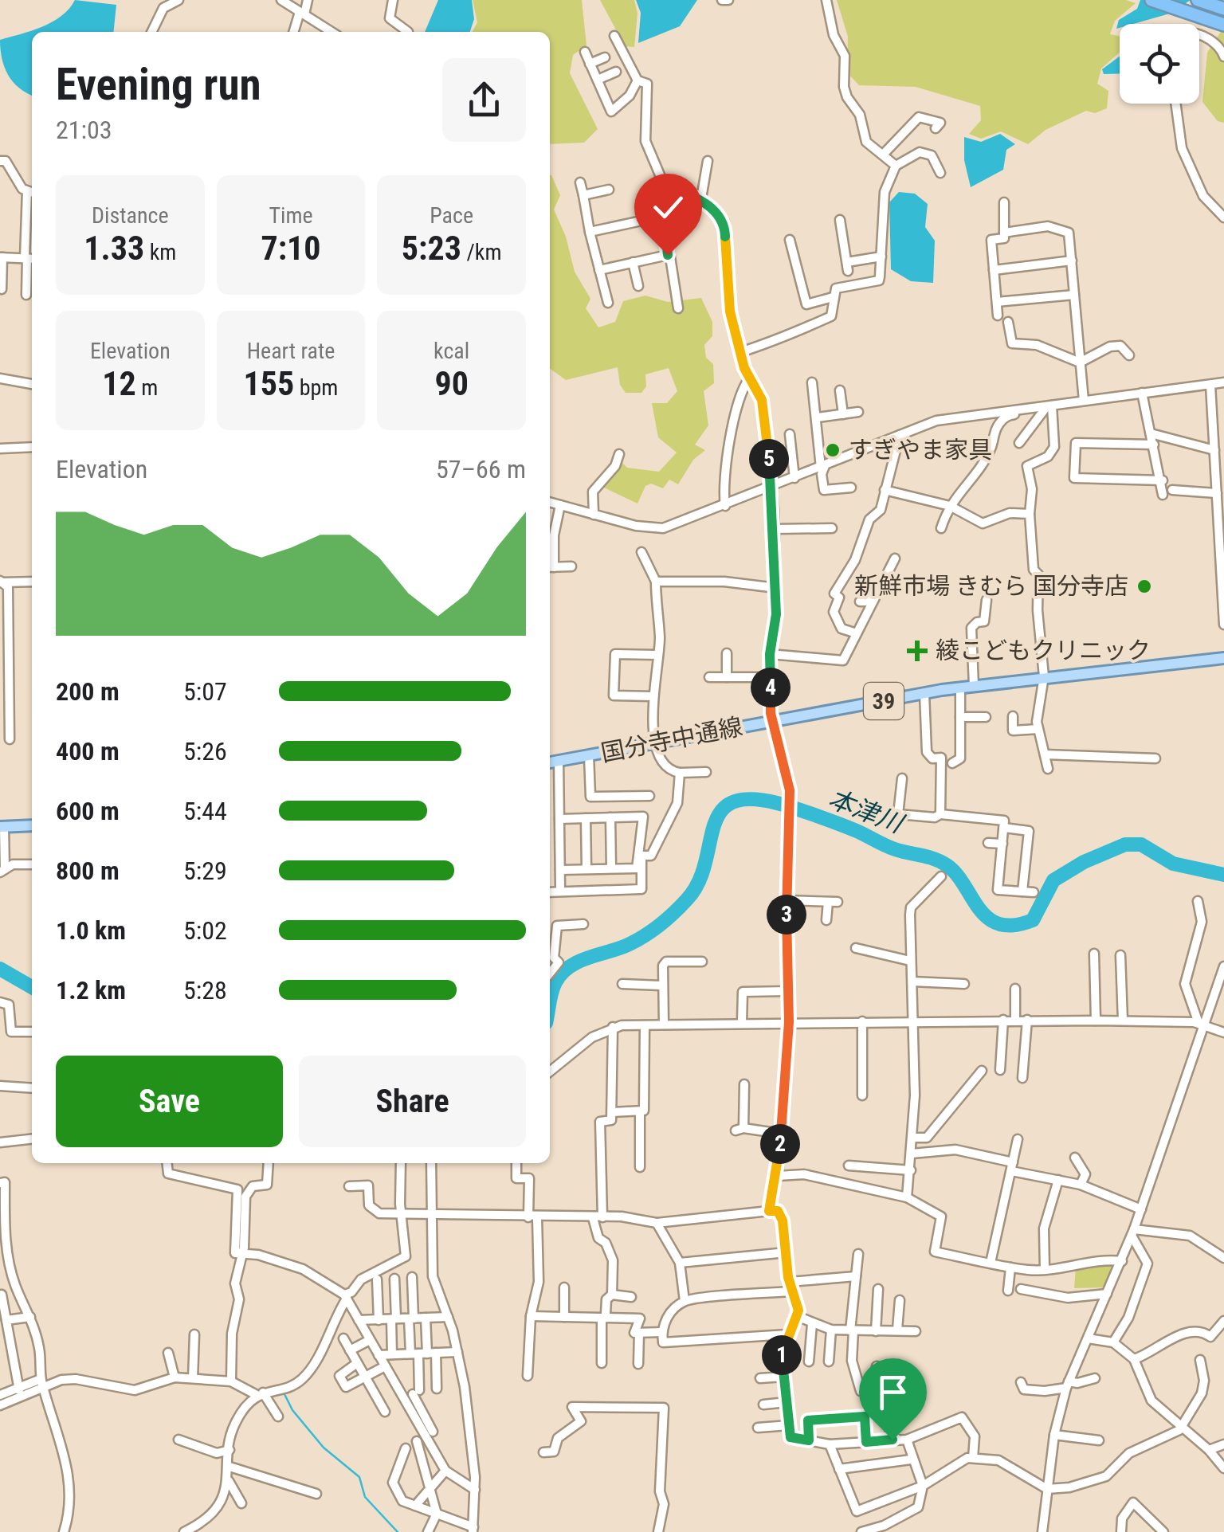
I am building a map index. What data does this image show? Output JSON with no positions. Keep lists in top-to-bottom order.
{
  "streets": {
    "main road": ["39", "国分寺中通線"]
  },
  "water": ["本津川"],
  "places": {
    "other": ["すぎやま家具", "新鮮市場 きむら 国分寺店"],
    "health": ["綾こどもクリニック"]
  },
  "page": {
    "heading": ["Evening run", "21:03"],
    "stats": [
      ["Distance", "1.33 km"],
      ["Time", "7:10"],
      ["Pace", "5:23 /km"],
      ["Elevation", "12 m"],
      ["Heart rate", "155 bpm"],
      ["kcal", "90"]
    ],
    "chart": ["Elevation", "57–66 m"],
    "pins": [
      "5",
      "4",
      "3",
      "2",
      "1"
    ],
    "list": [
      {
        "name": "200 m",
        "note": "5:07"
      },
      {
        "name": "400 m",
        "note": "5:26"
      },
      {
        "name": "600 m",
        "note": "5:44"
      },
      {
        "name": "800 m",
        "note": "5:29"
      },
      {
        "name": "1.0 km",
        "note": "5:02"
      },
      {
        "name": "1.2 km",
        "note": "5:28"
      }
    ],
    "buttons": ["Save", "Share"]
  }
}
